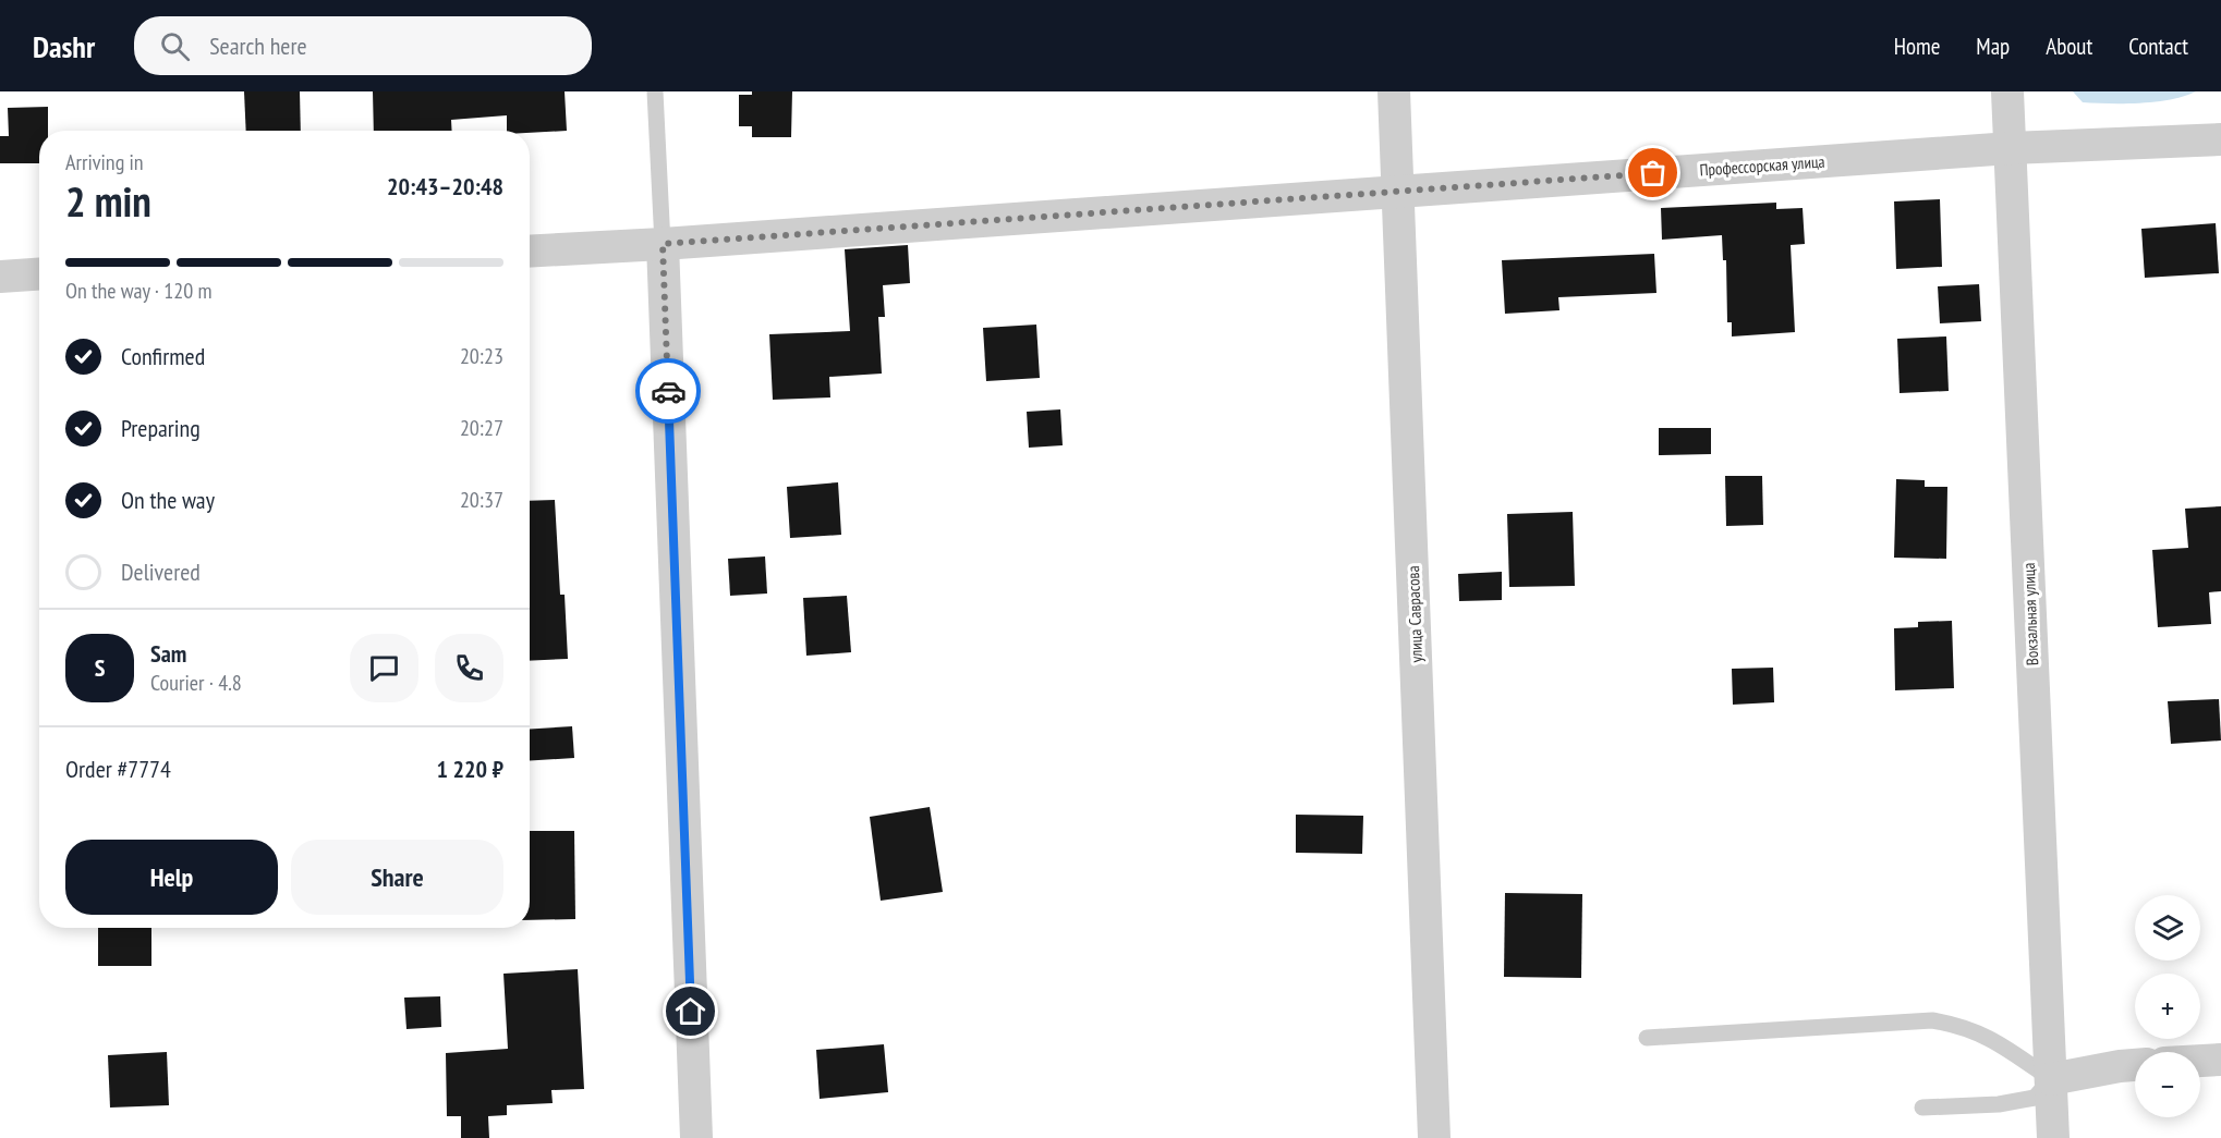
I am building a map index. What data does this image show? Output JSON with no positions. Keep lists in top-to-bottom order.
{
  "streets": {
    "street": ["Профессорская улица", "улица Саврасова", "Вокзальная улица"]
  },
  "crossings": [
    ["Профессорская улица", "улица Саврасова"],
    ["Профессорская улица", "Вокзальная улица"]
  ],
  "page": {
    "header": "Dashr",
    "search": "Search here",
    "nav": [
      "Home",
      "Map",
      "About",
      "Contact"
    ],
    "heading": ["2 min", "Arriving in", "20:43–20:48"],
    "panel": [
      "Sam",
      "Courier · 4.8",
      "Order #7774",
      "1 220 ₽"
    ],
    "bar": "On the way · 120 m",
    "list": [
      ["Confirmed", "20:23"],
      ["Preparing", "20:27"],
      ["On the way", "20:37"],
      "Delivered"
    ],
    "round": "S",
    "buttons": ["Help", "Share"],
    "map_buttons": ["+", "−"]
  }
}
